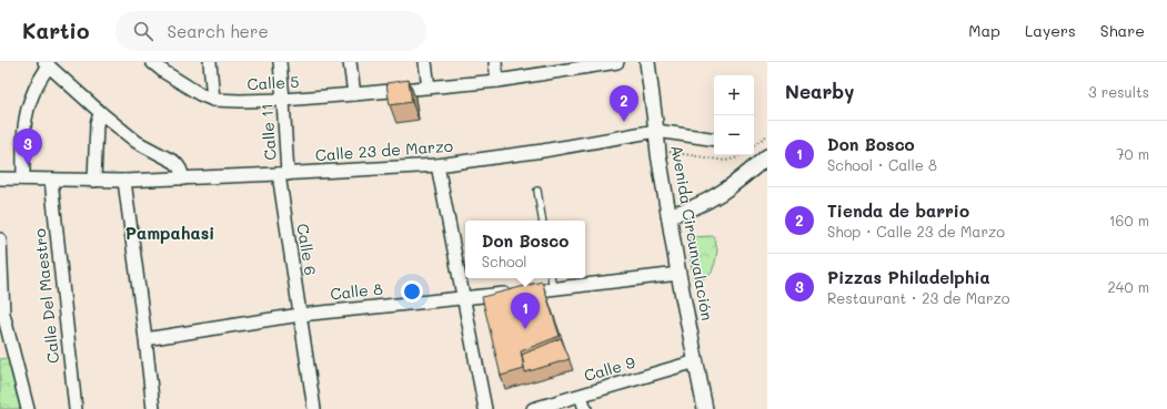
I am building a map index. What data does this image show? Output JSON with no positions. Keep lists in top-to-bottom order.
{
  "streets": {
    "street": [
      "Calle 5",
      "Calle 11",
      "Calle 23 de Marzo",
      "Avenida Circunvalación",
      "Calle 6",
      "Calle 8",
      "Calle Del Maestro",
      "Calle 9"
    ]
  },
  "crossings": [
    ["Calle 5", "Calle 11"],
    ["Calle 11", "Calle 23 de Marzo"],
    ["Calle 11", "Calle 6"],
    ["Calle 23 de Marzo", "Avenida Circunvalación"],
    ["Calle 23 de Marzo", "Calle 6"],
    ["Calle 23 de Marzo", "Calle Del Maestro"],
    ["Avenida Circunvalación", "Calle 8"],
    ["Avenida Circunvalación", "Calle 9"],
    ["Calle 6", "Calle 8"]
  ],
  "districts": ["Pampahasi"],
  "page": {
    "header": "Kartio",
    "search": "Search here",
    "nav": ["Map", "Layers", "Share"],
    "heading": ["Nearby", "3 results"],
    "map_buttons": ["+", "−"],
    "pins": ["2", "3", "1"],
    "list": [
      {
        "mark": "1",
        "name": "Don Bosco",
        "note": "School · Calle 8",
        "value": "70 m"
      },
      {
        "mark": "2",
        "name": "Tienda de barrio",
        "note": "Shop · Calle 23 de Marzo",
        "value": "160 m"
      },
      {
        "mark": "3",
        "name": "Pizzas Philadelphia",
        "note": "Restaurant · 23 de Marzo",
        "value": "240 m"
      }
    ],
    "popup": ["Don Bosco", "School"]
  }
}
